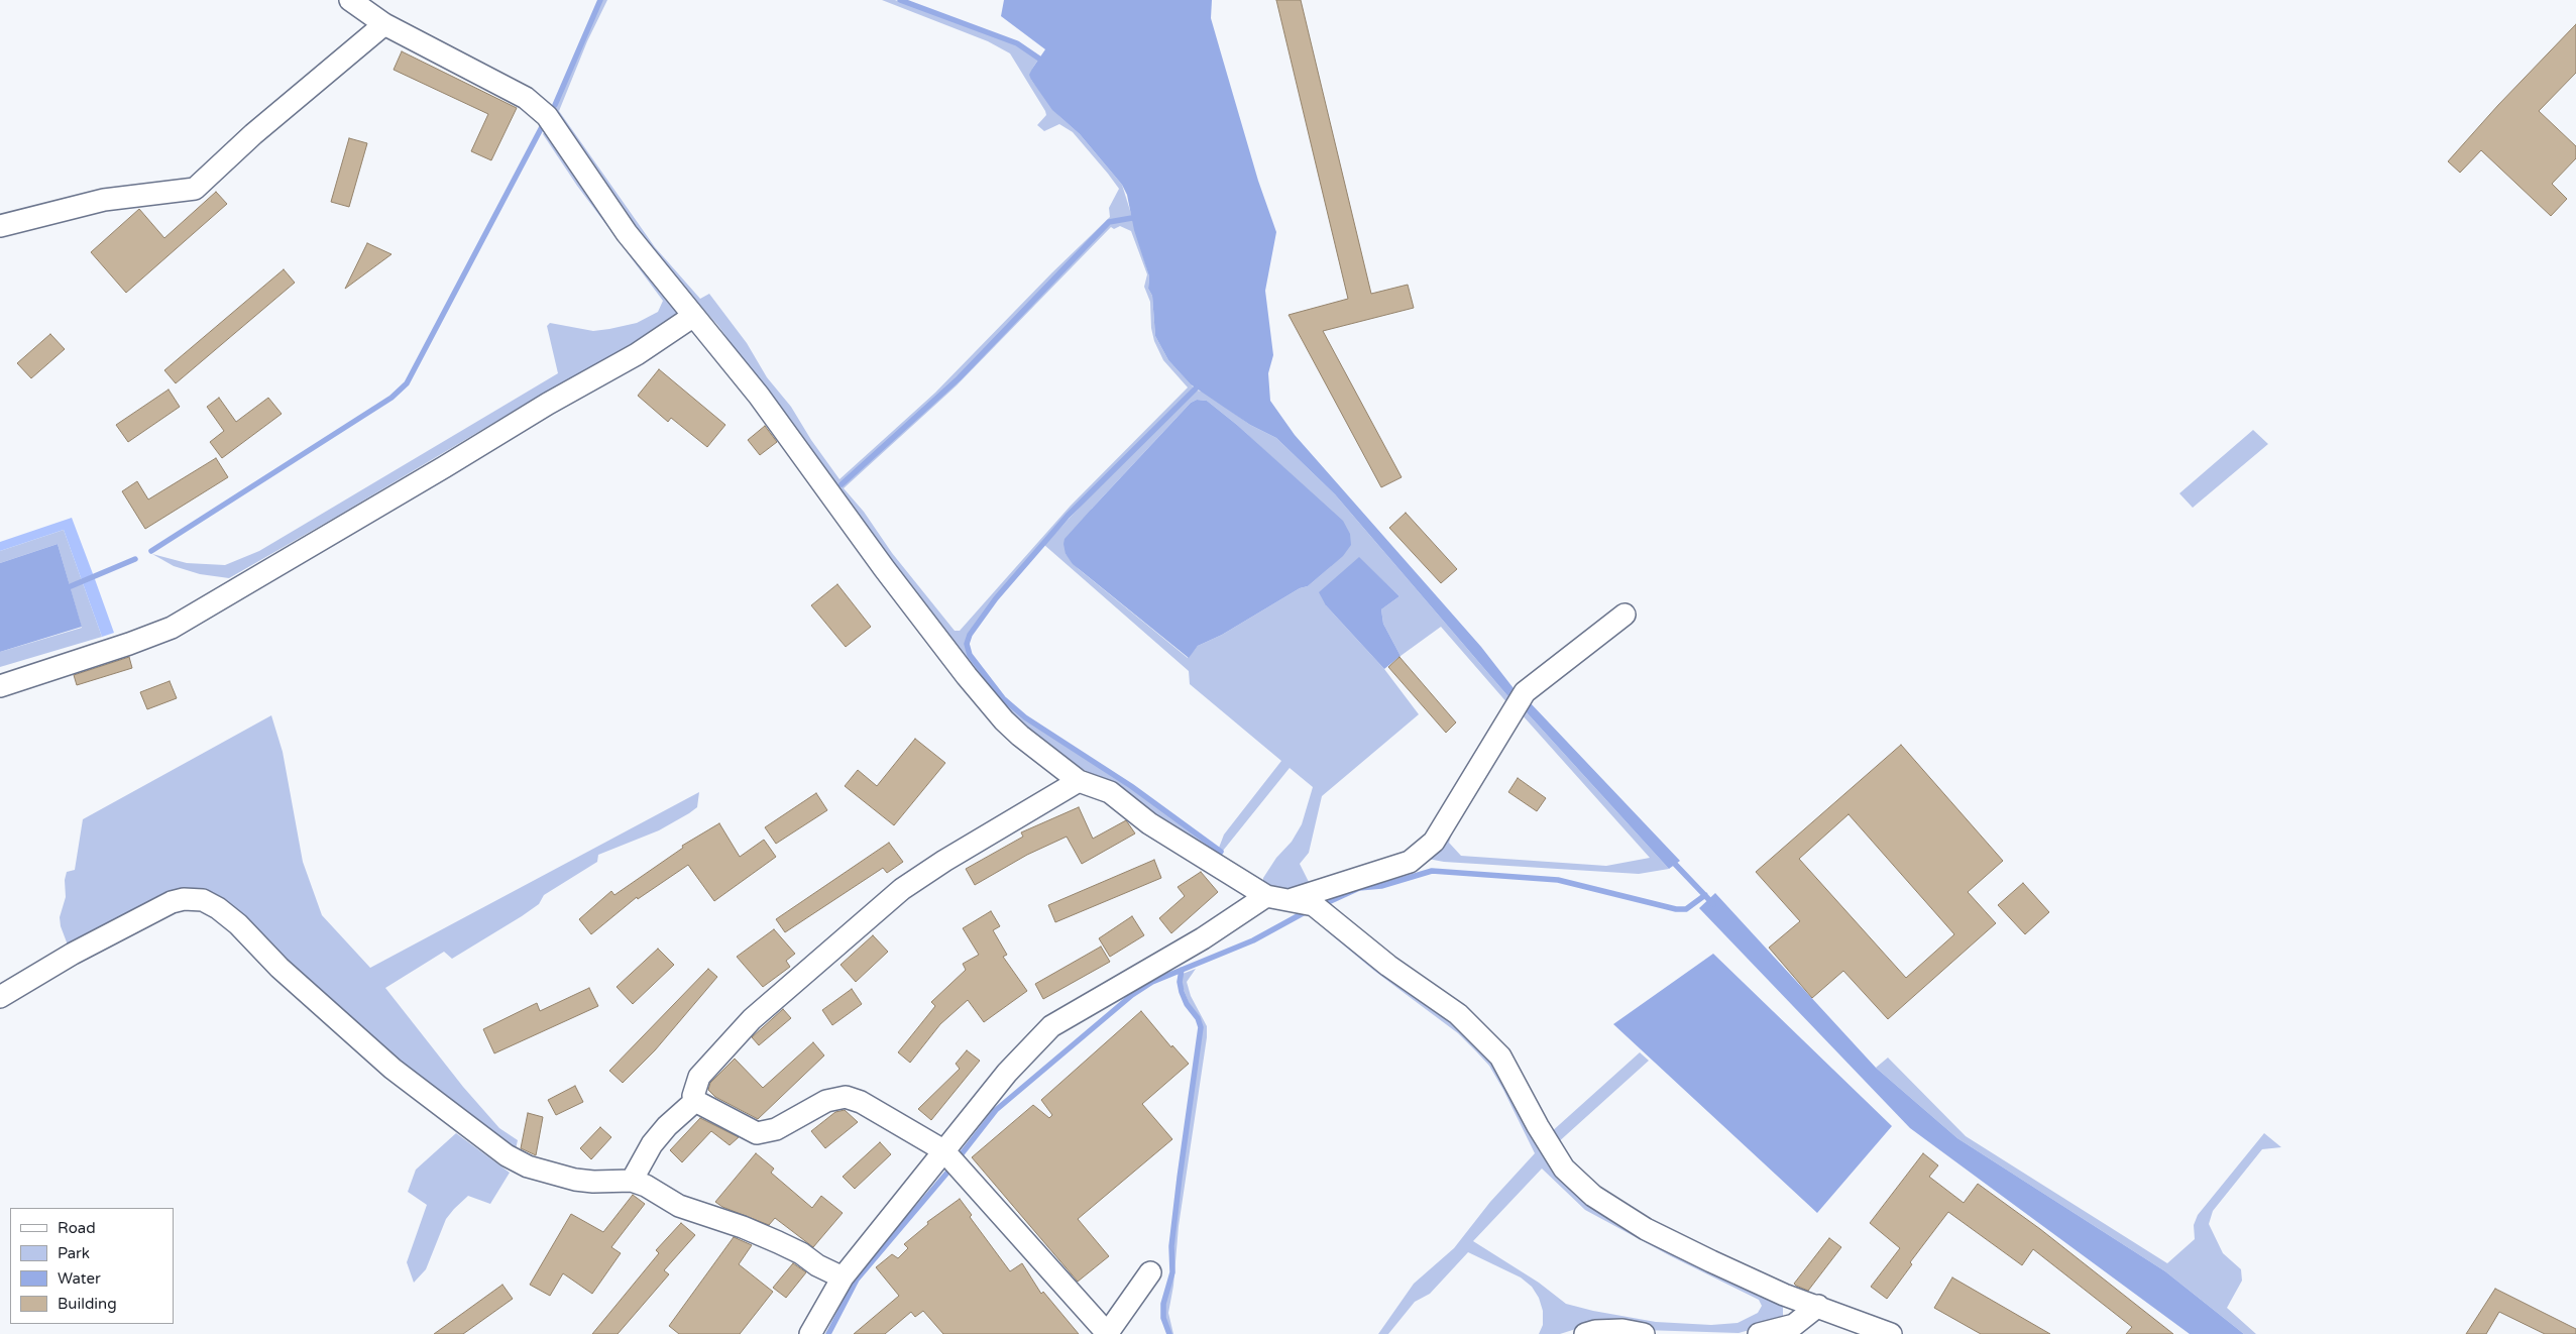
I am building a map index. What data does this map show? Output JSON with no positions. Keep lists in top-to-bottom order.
{
  "legend": [
    "Road",
    "Park",
    "Water",
    "Building"
  ]
}
